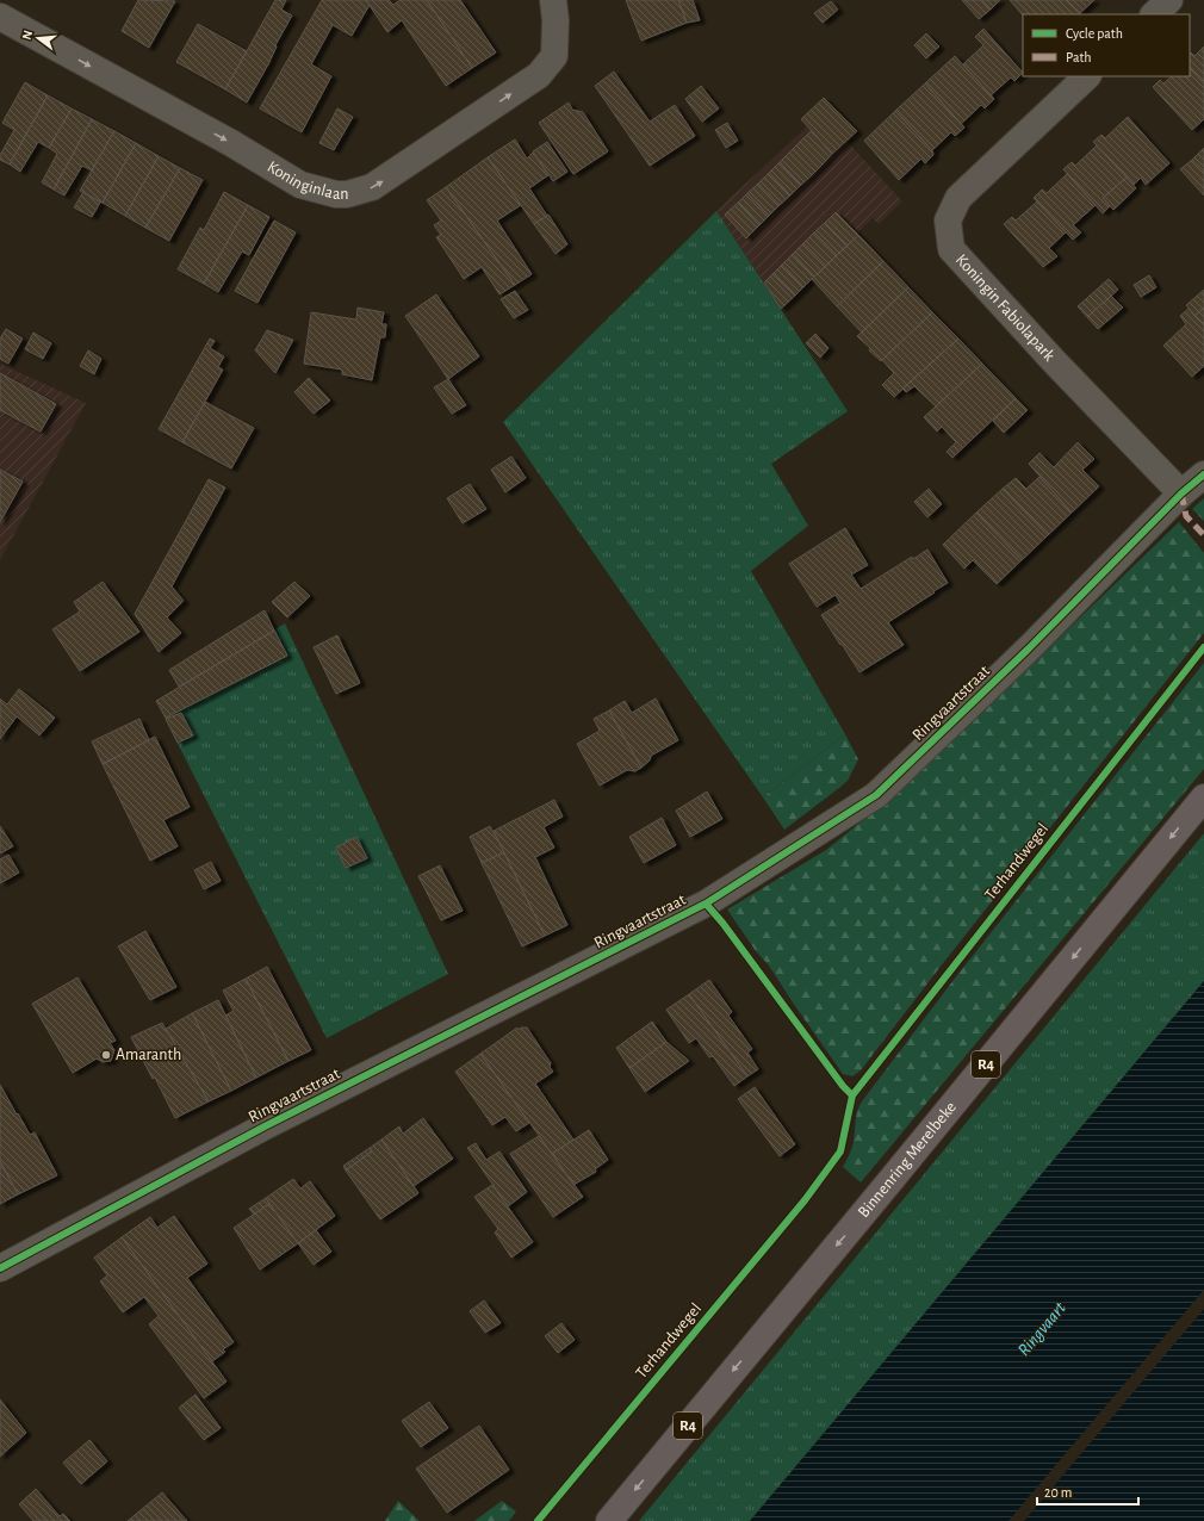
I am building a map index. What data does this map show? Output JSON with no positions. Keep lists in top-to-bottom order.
{
  "streets": {
    "highway": ["R4", "Binnenring Merelbeke"],
    "street": ["Koninginlaan", "Koningin Fabiolapark", "Ringvaartstraat"],
    "cycle path": ["Terhandwegel"]
  },
  "crossings": [
    ["Koningin Fabiolapark", "Ringvaartstraat"]
  ],
  "one_way": ["Binnenring Merelbeke"],
  "water": ["Ringvaart"],
  "places": ["Amaranth"],
  "legend": ["Cycle path", "Path"],
  "scale_bar": "20 m",
  "north": "left"
}
